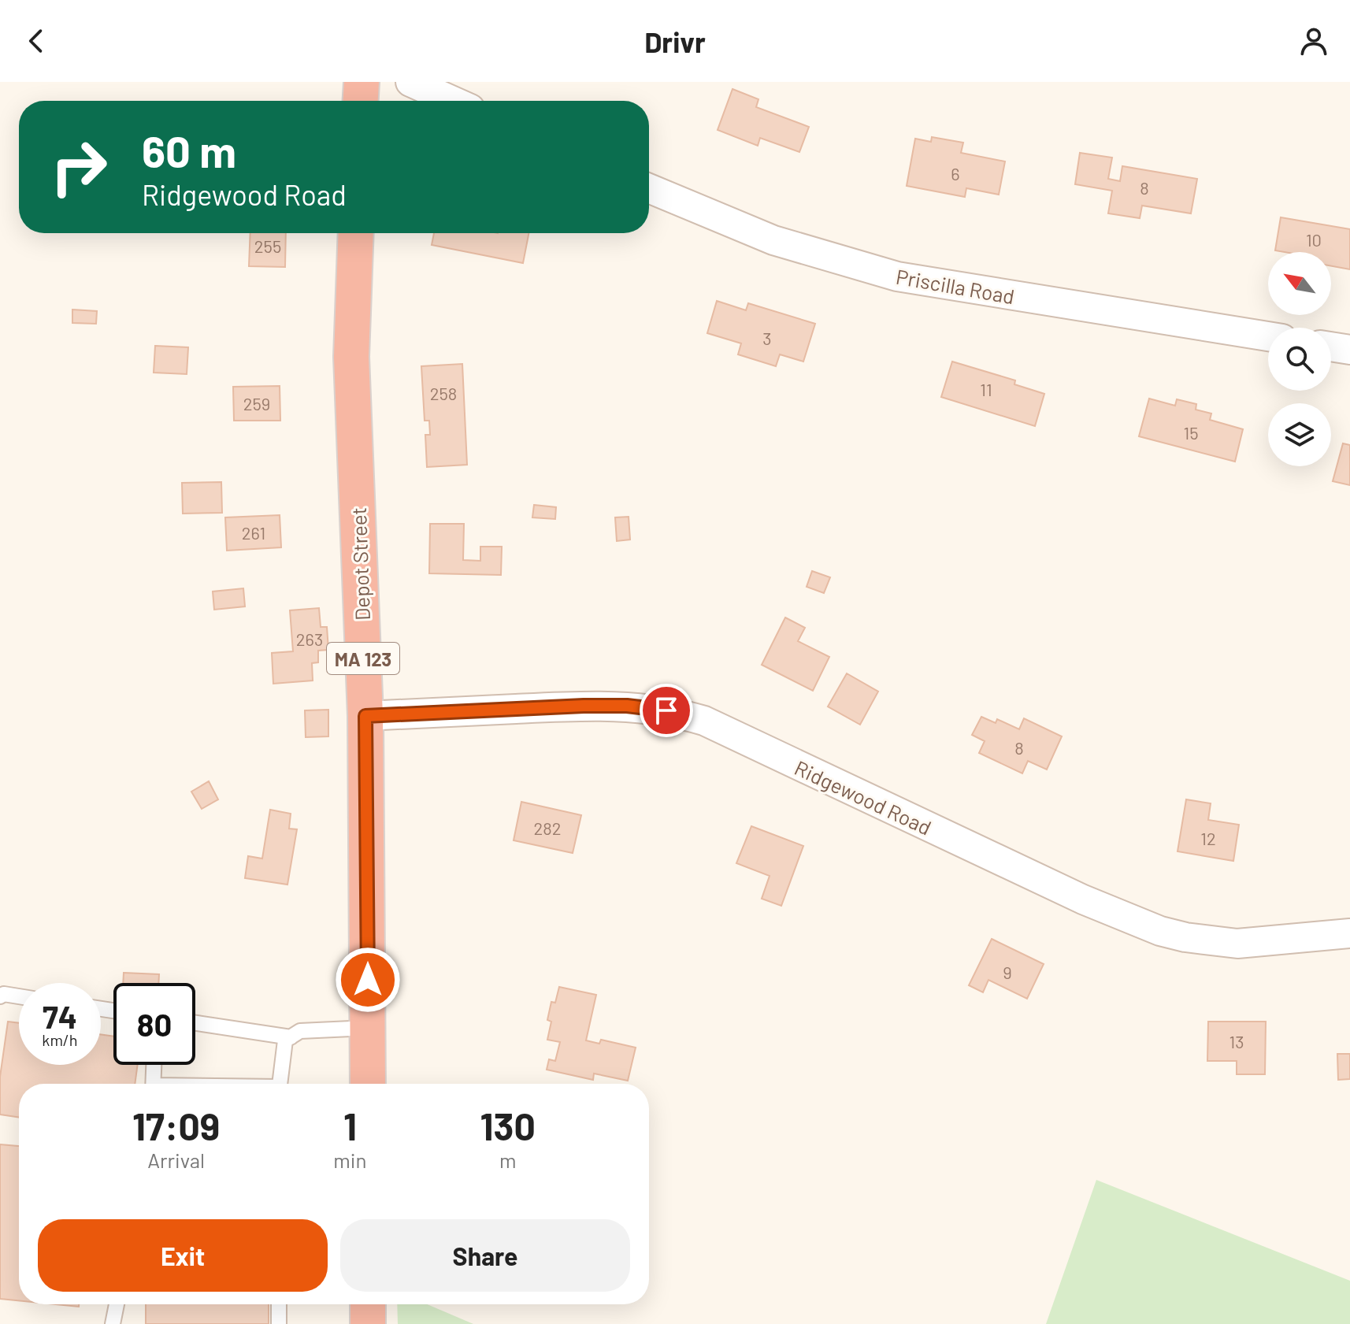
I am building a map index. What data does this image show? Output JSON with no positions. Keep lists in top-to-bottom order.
{
  "streets": {
    "highway": ["Depot Street", "MA 123"],
    "street": ["Priscilla Road", "Ridgewood Road"]
  },
  "crossings": [
    ["Depot Street", "Ridgewood Road"]
  ],
  "house_numbers": [
    "6",
    "8",
    "10",
    "255",
    "3",
    "11",
    "258",
    "259",
    "15",
    "261",
    "263",
    "8",
    "282",
    "12",
    "9",
    "13"
  ],
  "north": "top left",
  "page": {
    "header": "Drivr",
    "turn": ["60 m", "Ridgewood Road"],
    "speed": "74 km/h",
    "limit": "80",
    "eta": [
      "17:09",
      "Arrival",
      "1",
      "min",
      "130",
      "m"
    ],
    "buttons": ["Exit", "Share"]
  }
}
